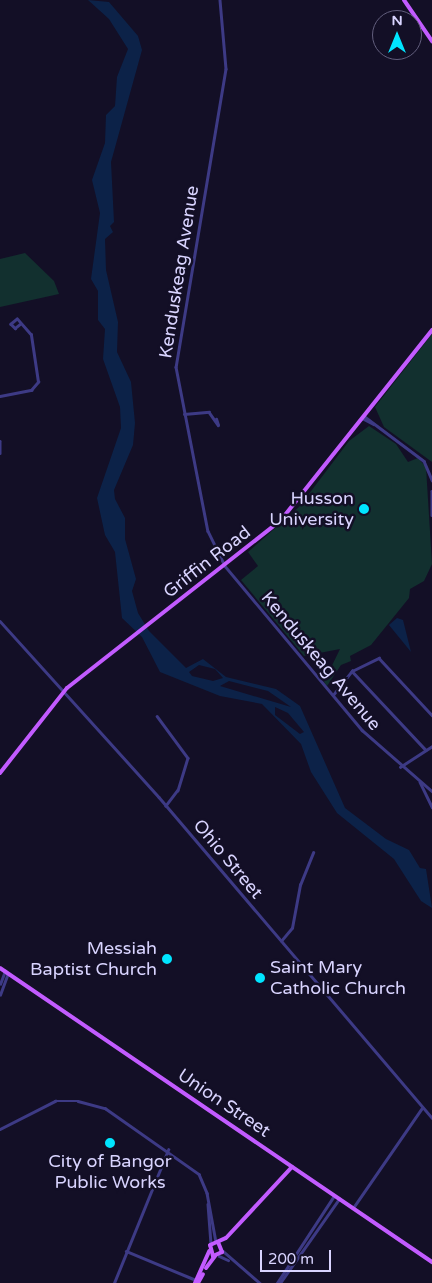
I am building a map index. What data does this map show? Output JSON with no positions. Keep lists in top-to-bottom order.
{
  "streets": {
    "main road": ["Griffin Road", "Union Street"],
    "street": ["Kenduskeag Avenue", "Ohio Street"]
  },
  "crossings": [
    ["Kenduskeag Avenue", "Griffin Road"],
    ["Griffin Road", "Ohio Street"]
  ],
  "places": [
    "Husson University",
    "Messiah Baptist Church",
    "Saint Mary Catholic Church",
    "City of Bangor Public Works"
  ],
  "scale_bar": "200 m",
  "north": "top"
}
